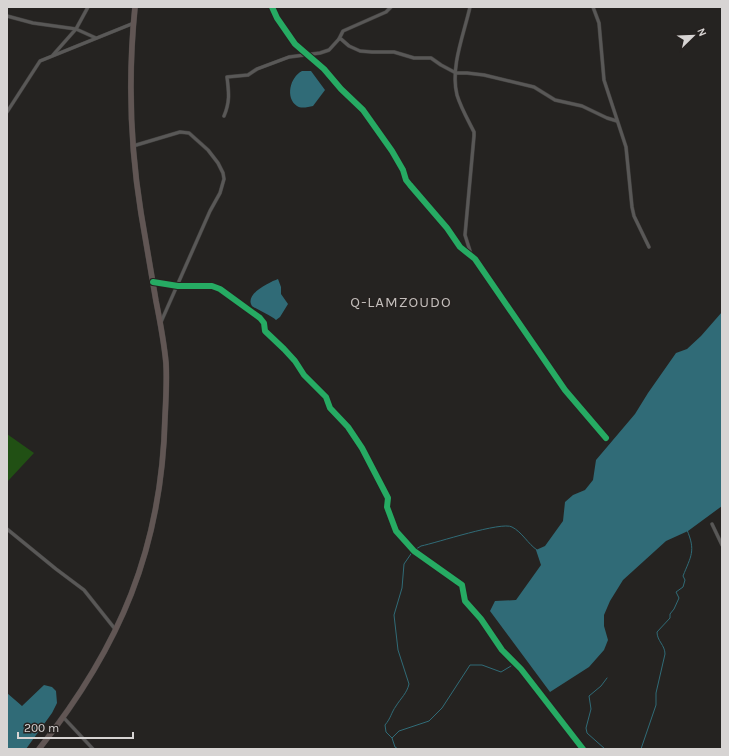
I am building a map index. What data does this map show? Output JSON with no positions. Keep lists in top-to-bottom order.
{
  "districts": ["Q-LAMZOUDO"],
  "scale_bar": "200 m",
  "north": "top right"
}
